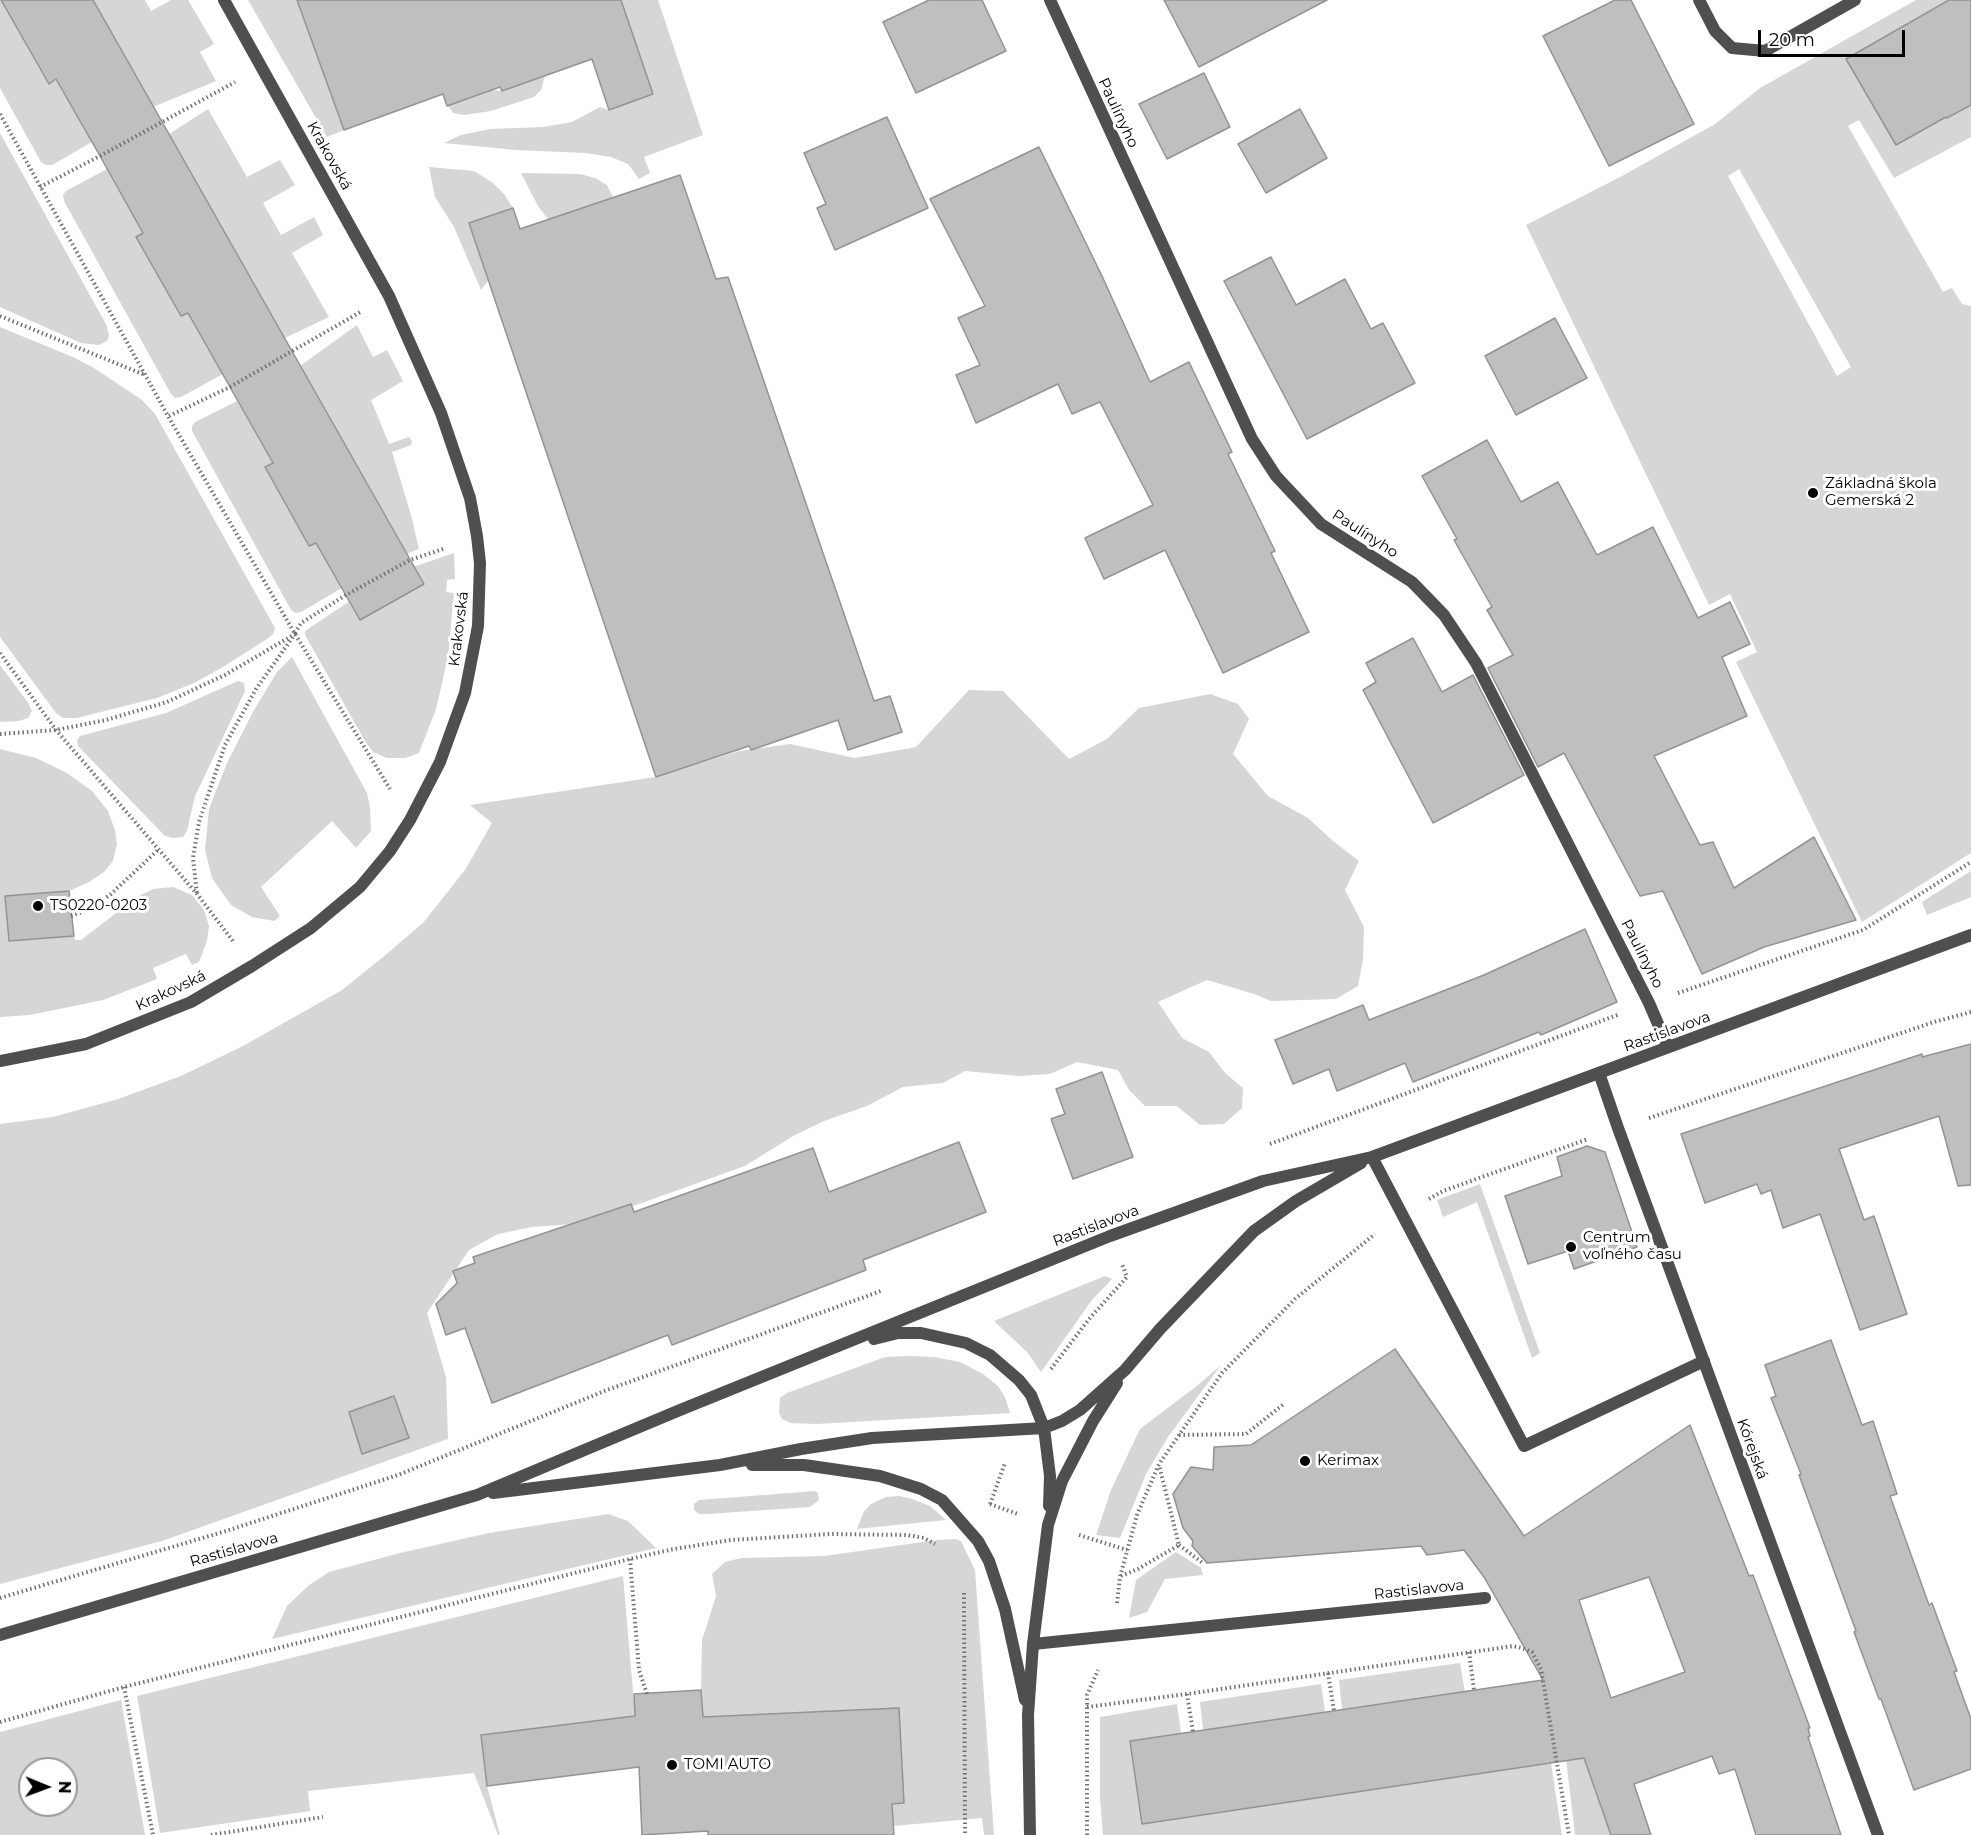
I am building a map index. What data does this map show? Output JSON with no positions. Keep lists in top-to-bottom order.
{
  "streets": {
    "street": [
      "Paulínyho",
      "Krakovská",
      "Rastislavova",
      "Kórejská"
    ]
  },
  "crossings": [
    ["Paulínyho", "Rastislavova"],
    ["Rastislavova", "Kórejská"]
  ],
  "places": [
    "Základná škola Gemerská 2",
    "TS0220-0203",
    "Centrum voľného času",
    "Kerimax",
    "TOMI AUTO"
  ],
  "scale_bar": "20 m",
  "north": "right"
}
